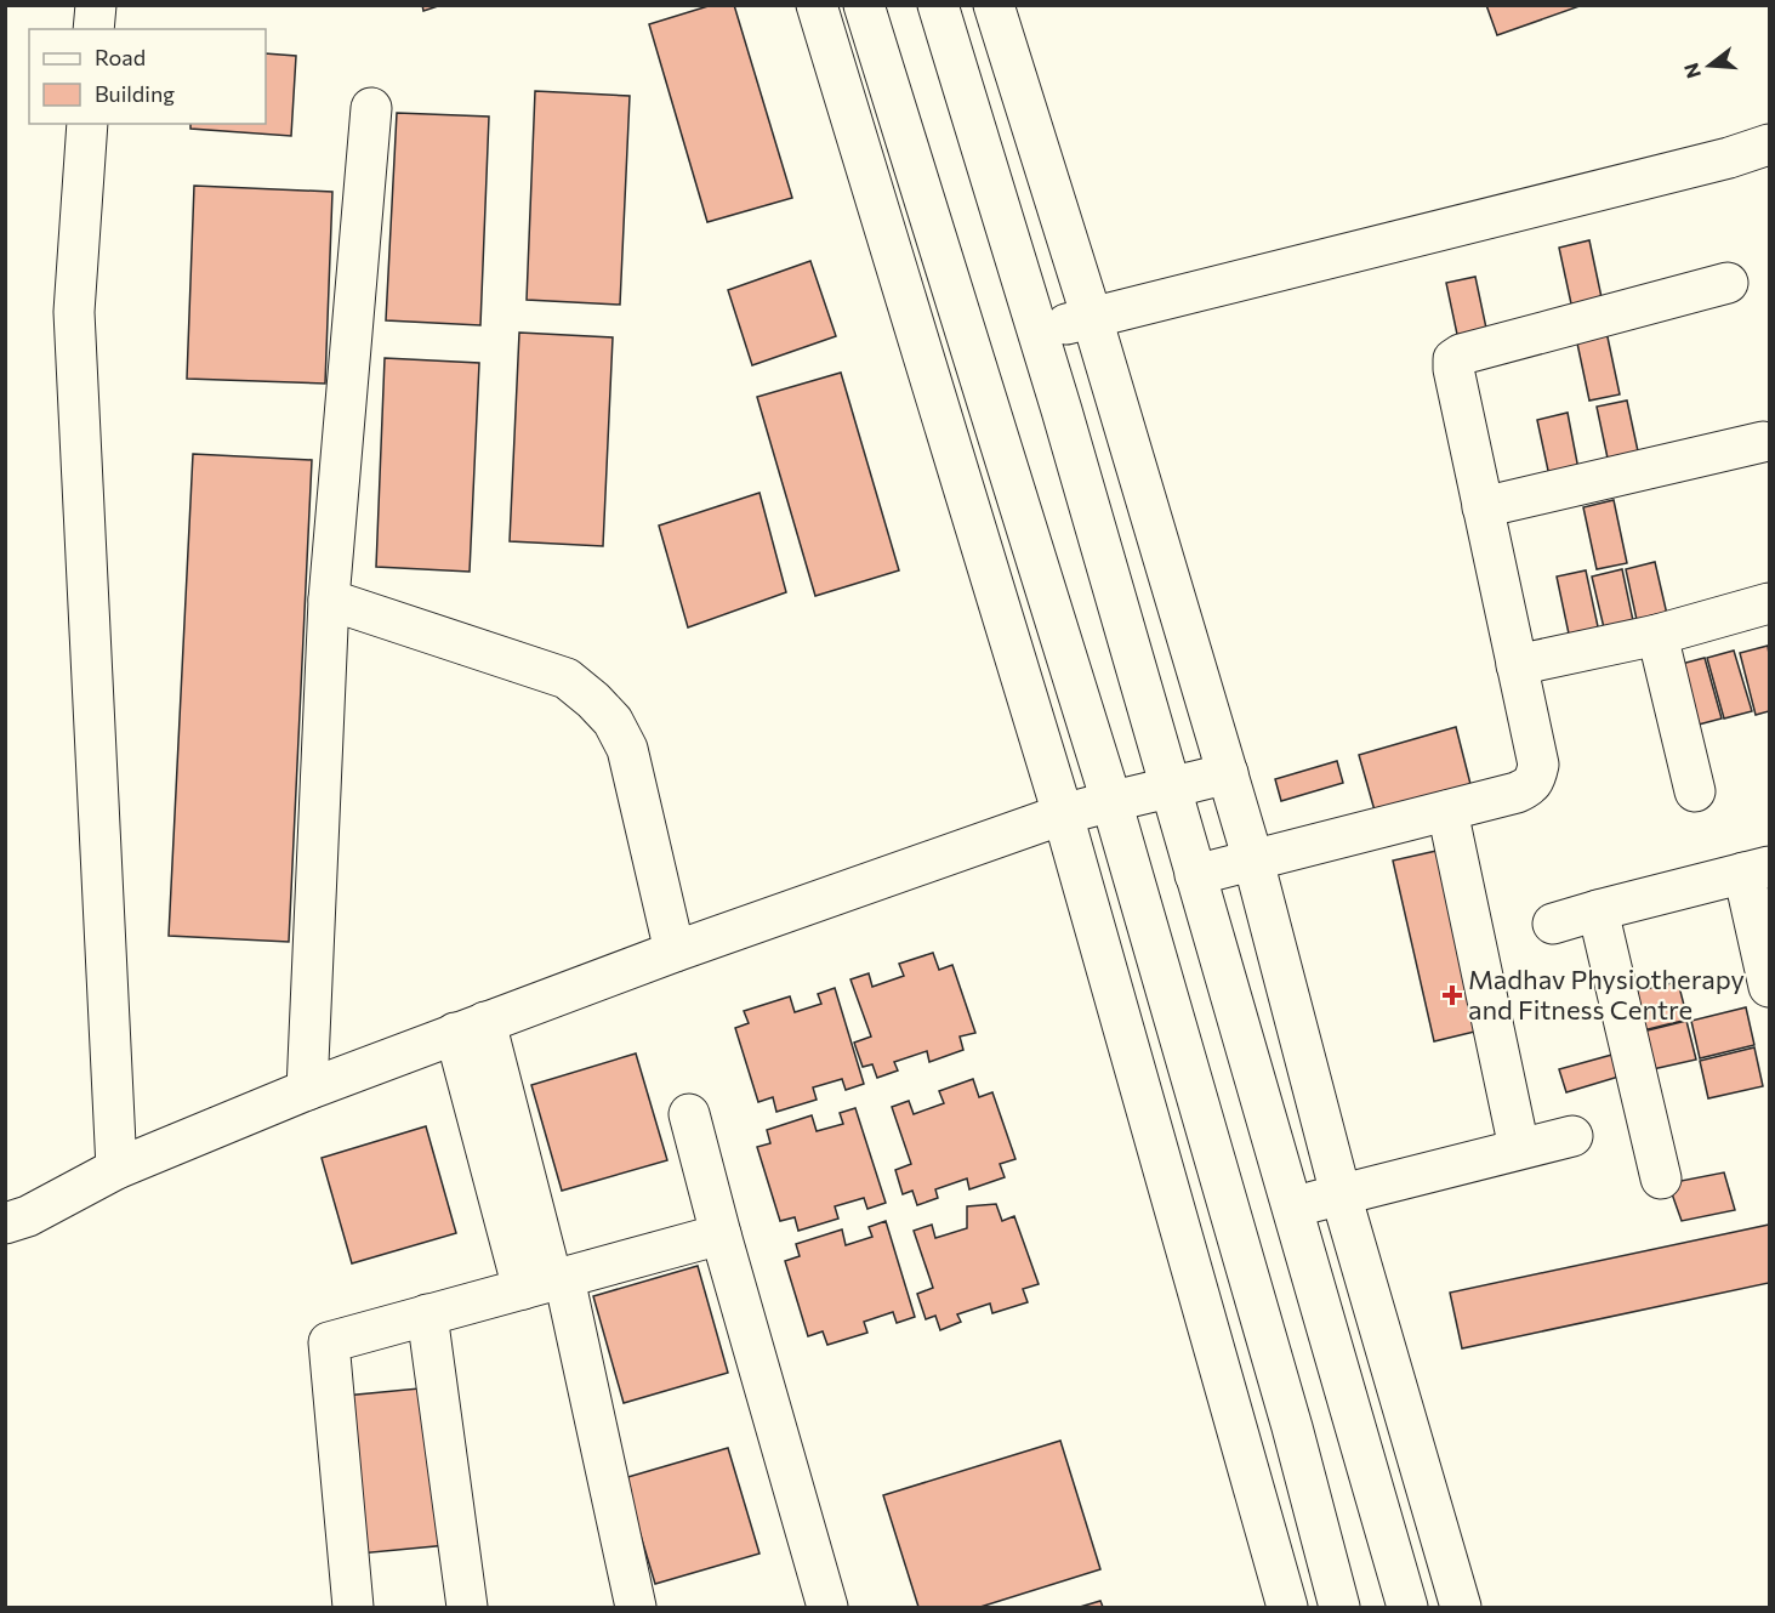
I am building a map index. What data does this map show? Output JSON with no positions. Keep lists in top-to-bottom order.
{
  "places": {
    "health": ["Madhav Physiotherapy and Fitness Centre"]
  },
  "legend": ["Road", "Building"],
  "north": "left"
}
